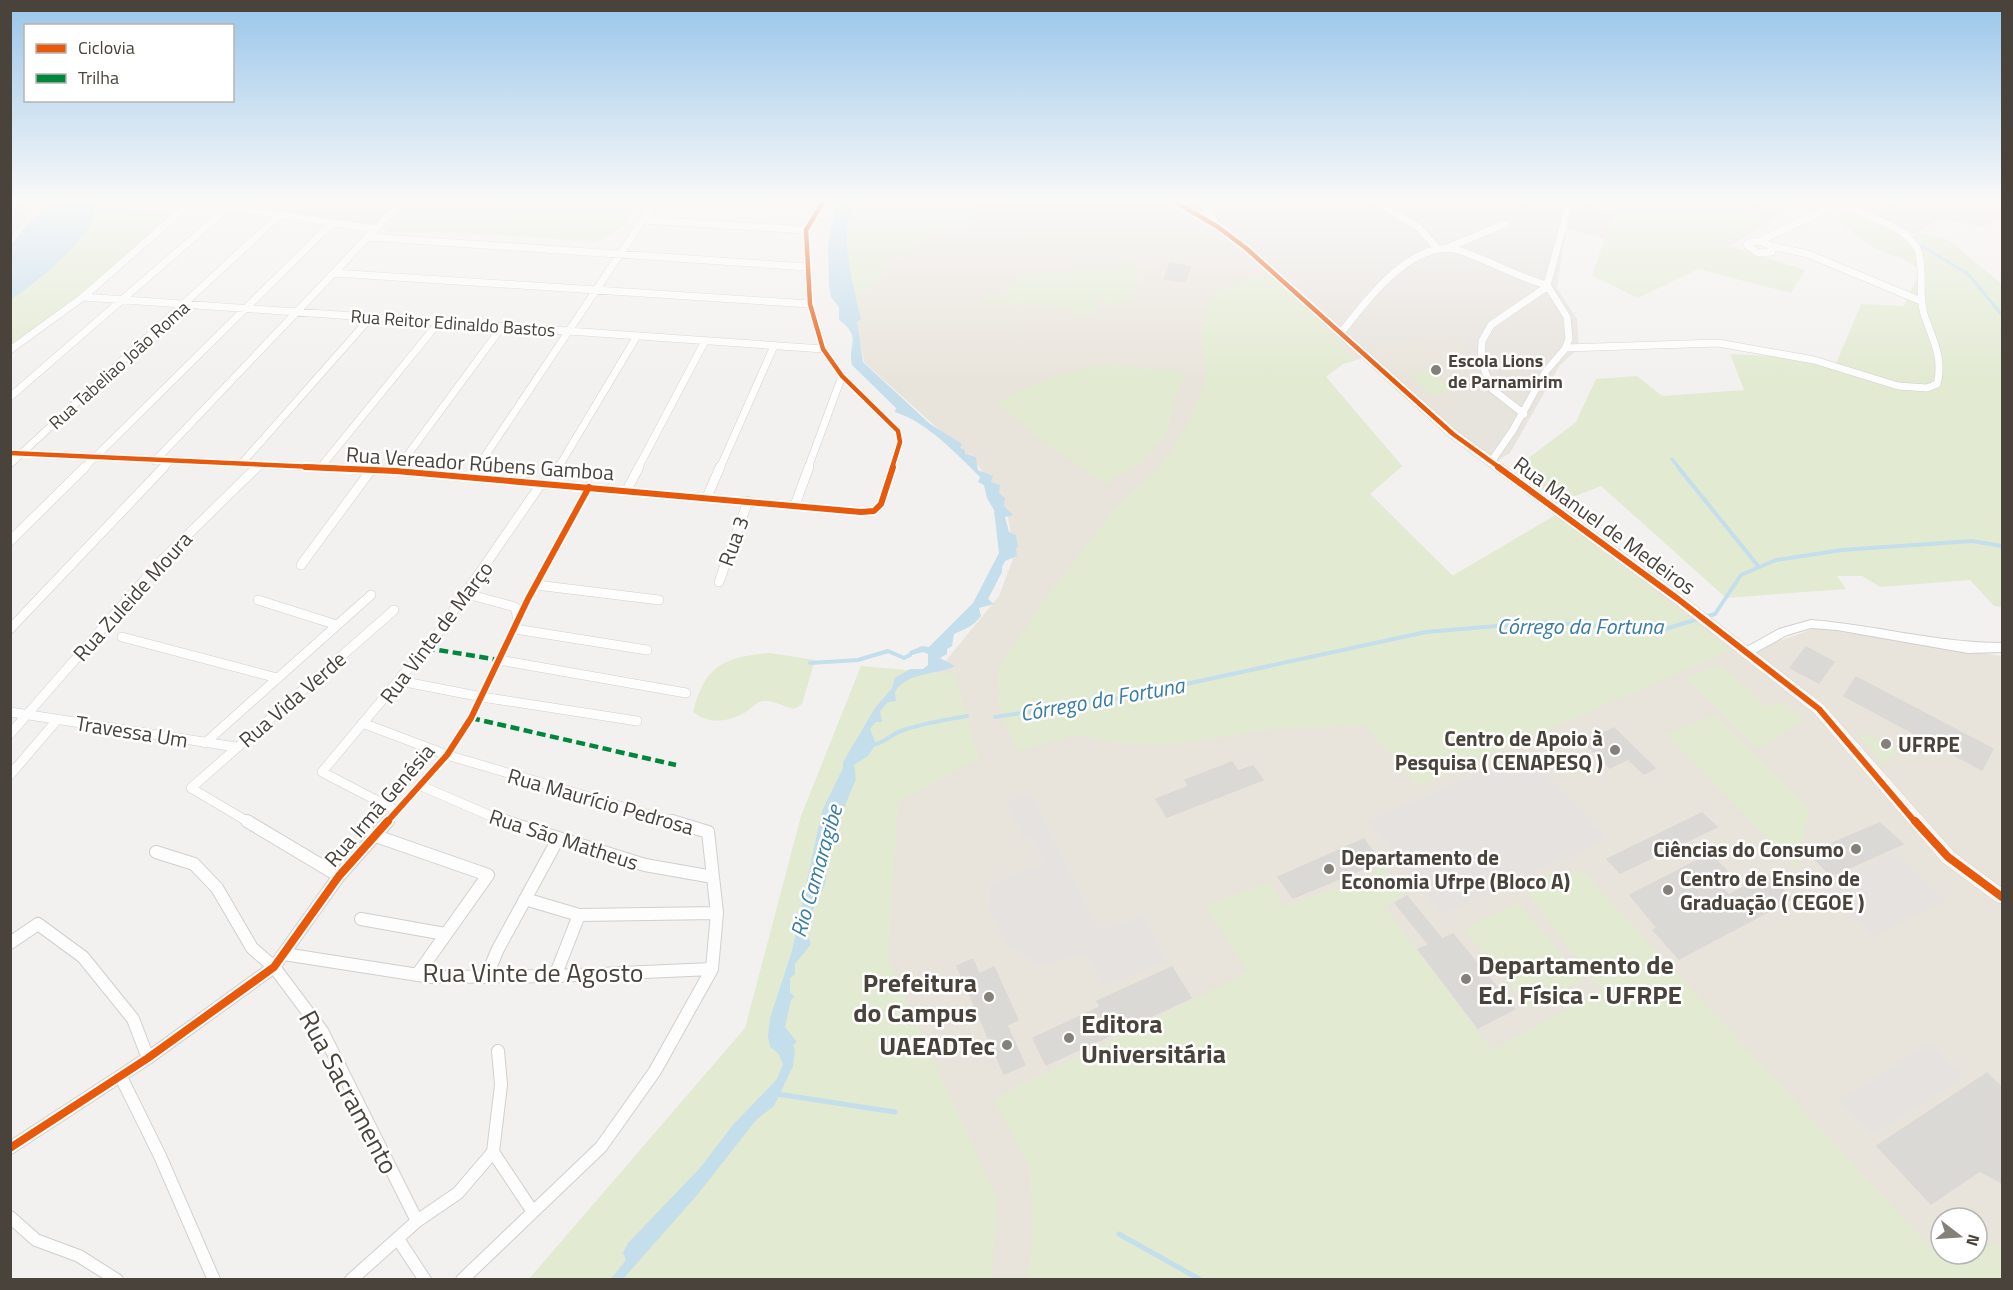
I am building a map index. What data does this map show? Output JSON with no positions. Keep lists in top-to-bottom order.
{
  "streets": {
    "main road": ["Rua Manuel de Medeiros"],
    "street": [
      "Rua Reitor Edinaldo Bastos",
      "Rua Tabeliao João Roma",
      "Rua Vereador Rúbens Gamboa",
      "Rua 3",
      "Rua Zuleide Moura",
      "Rua Vinte de Março",
      "Rua Vida Verde",
      "Travessa Um",
      "Rua Maurício Pedrosa",
      "Rua Irmã Genésia",
      "Rua São Matheus",
      "Rua Vinte de Agosto",
      "Rua Sacramento"
    ]
  },
  "crossings": [
    ["Rua Reitor Edinaldo Bastos", "Rua Tabeliao João Roma"],
    ["Rua Reitor Edinaldo Bastos", "Rua Vinte de Março"],
    ["Rua Tabeliao João Roma", "Rua Vereador Rúbens Gamboa"],
    ["Rua Vereador Rúbens Gamboa", "Rua 3"],
    ["Rua Vereador Rúbens Gamboa", "Rua Zuleide Moura"],
    ["Rua Vereador Rúbens Gamboa", "Rua Vinte de Março"],
    ["Rua Vereador Rúbens Gamboa", "Rua Irmã Genésia"],
    ["Rua Zuleide Moura", "Travessa Um"],
    ["Rua Vinte de Março", "Rua Maurício Pedrosa"],
    ["Rua Vinte de Março", "Rua Irmã Genésia"],
    ["Rua Vida Verde", "Travessa Um"],
    ["Rua Vida Verde", "Rua Irmã Genésia"],
    ["Rua Maurício Pedrosa", "Rua Irmã Genésia"],
    ["Rua Maurício Pedrosa", "Rua São Matheus"],
    ["Rua Maurício Pedrosa", "Rua Vinte de Agosto"],
    ["Rua Irmã Genésia", "Rua São Matheus"],
    ["Rua Irmã Genésia", "Rua Vinte de Agosto"],
    ["Rua Irmã Genésia", "Rua Sacramento"]
  ],
  "water": ["Córrego da Fortuna", "Rio Camaragibe"],
  "places": [
    "Escola Lions de Parnamirim",
    "UFRPE",
    "Centro de Apoio à Pesquisa ( CENAPESQ )",
    "Ciências do Consumo",
    "Departamento de Economia Ufrpe (Bloco A)",
    "Centro de Ensino de Graduação ( CEGOE )",
    "Departamento de Ed. Física - UFRPE",
    "Prefeitura do Campus",
    "Editora Universitária",
    "UAEADTec"
  ],
  "legend": ["Ciclovia", "Trilha"],
  "north": "right"
}
